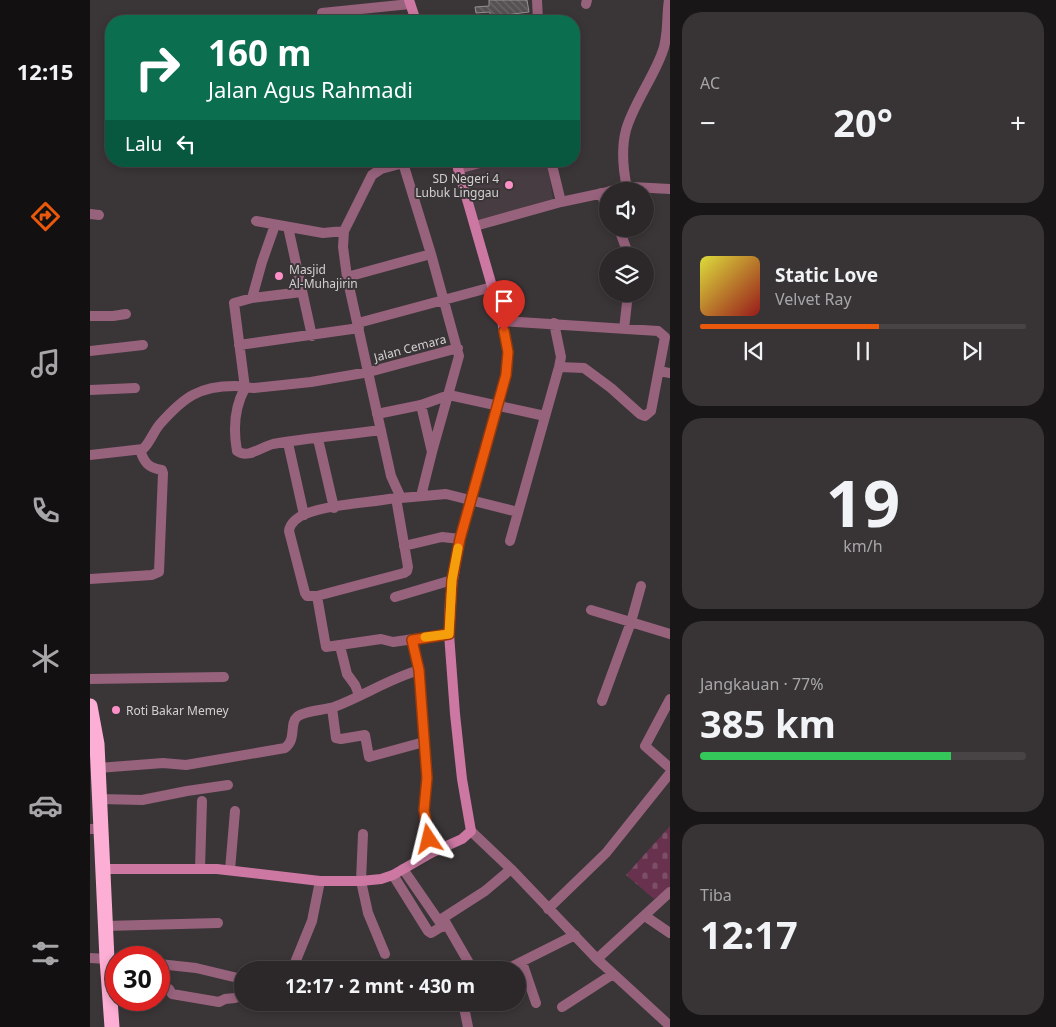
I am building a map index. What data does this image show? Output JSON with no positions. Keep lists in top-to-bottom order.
{
  "streets": {
    "street": ["Jalan Cemara"]
  },
  "places": ["SD Negeri 4 Lubuk Linggau", "Masjid Al-Muhajirin", "Roti Bakar Memey"],
  "page": {
    "tabs": "12:15",
    "tile": [
      "AC",
      ["19", "km/h"],
      ["Jangkauan · 77%", "385 km"],
      ["Tiba", "12:17"]
    ],
    "turn": ["160 m", "Jalan Agus Rahmadi"],
    "heat": ["−", "20°", "+"],
    "then": "Lalu",
    "song": ["Static Love", "Velvet Ray"],
    "limit": "30",
    "trip": "12:17 · 2 mnt · 430 m"
  }
}
